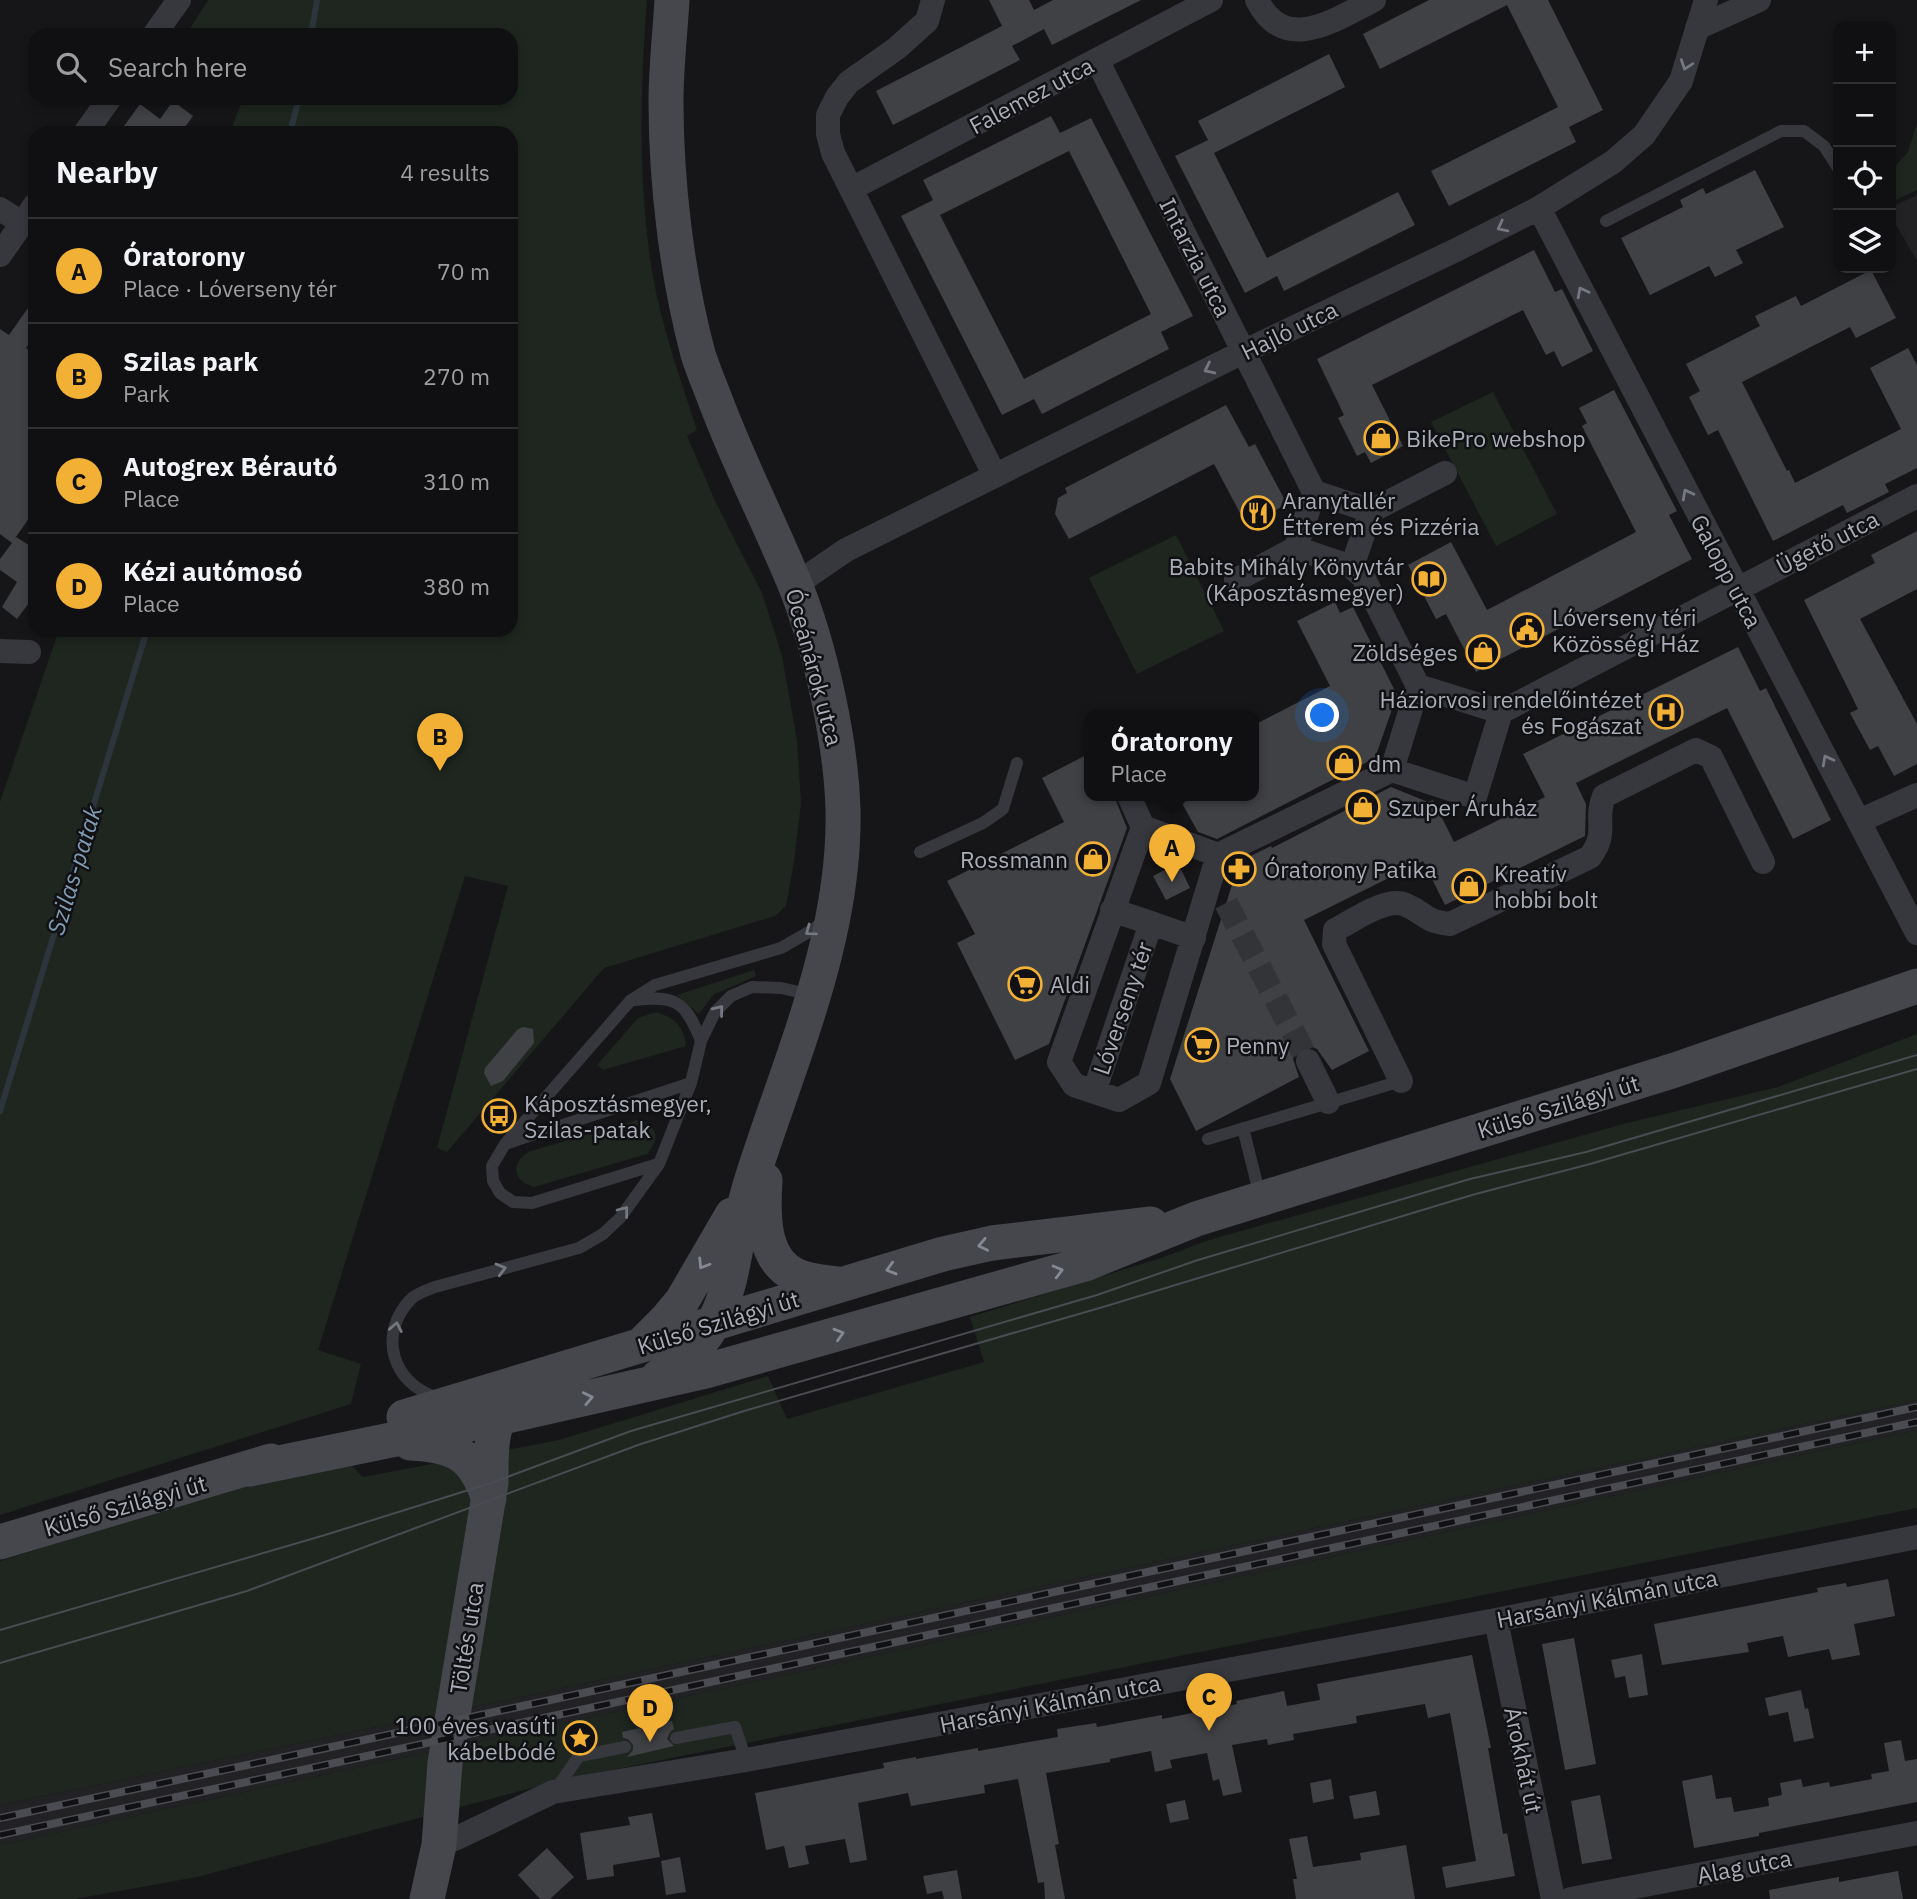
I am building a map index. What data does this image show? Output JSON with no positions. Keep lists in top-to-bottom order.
{
  "streets": {
    "street": [
      "Falemez utca",
      "Intarzia utca",
      "Hajló utca",
      "Ügető utca",
      "Galopp utca",
      "Óceánárok utca",
      "Lóverseny tér",
      "Külső Szilágyi út",
      "Harsányi Kálmán utca",
      "Töltés utca",
      "Árokhát út",
      "Alag utca"
    ]
  },
  "crossings": [
    ["Falemez utca", "Intarzia utca"],
    ["Intarzia utca", "Hajló utca"],
    ["Hajló utca", "Galopp utca"],
    ["Hajló utca", "Óceánárok utca"],
    ["Ügető utca", "Galopp utca"],
    ["Óceánárok utca", "Külső Szilágyi út"],
    ["Külső Szilágyi út", "Töltés utca"],
    ["Harsányi Kálmán utca", "Töltés utca"],
    ["Harsányi Kálmán utca", "Árokhát út"]
  ],
  "one_way": ["Hajló utca", "Galopp utca"],
  "water": ["Szilas-patak"],
  "places": {
    "shop": [
      "BikePro webshop",
      "Zöldséges",
      "dm",
      "Szuper Áruház",
      "Rossmann",
      "Kreatív hobbi bolt"
    ],
    "restaurant": ["Aranytallér Étterem és Pizzéria"],
    "library": ["Babits Mihály Könyvtár (Káposztásmegyer)"],
    "public building": ["Lóverseny téri Közösségi Ház"],
    "hospital": ["Háziorvosi rendelőintézet és Fogászat"],
    "pharmacy": ["Óratorony Patika"],
    "supermarket": ["Aldi", "Penny"],
    "bus stop": ["Káposztásmegyer, Szilas-patak"],
    "place": ["100 éves vasúti kábelbódé"]
  },
  "page": {
    "map_buttons": ["+", "−"],
    "search": "Search here",
    "heading": ["Nearby", "4 results"],
    "list": [
      {
        "mark": "A",
        "name": "Óratorony",
        "note": "Place · Lóverseny tér",
        "value": "70 m"
      },
      {
        "mark": "B",
        "name": "Szilas park",
        "note": "Park",
        "value": "270 m"
      },
      {
        "mark": "C",
        "name": "Autogrex Bérautó",
        "note": "Place",
        "value": "310 m"
      },
      {
        "mark": "D",
        "name": "Kézi autómosó",
        "note": "Place",
        "value": "380 m"
      }
    ],
    "popup": ["Óratorony", "Place"],
    "pins": [
      "B",
      "A",
      "C",
      "D"
    ]
  }
}
